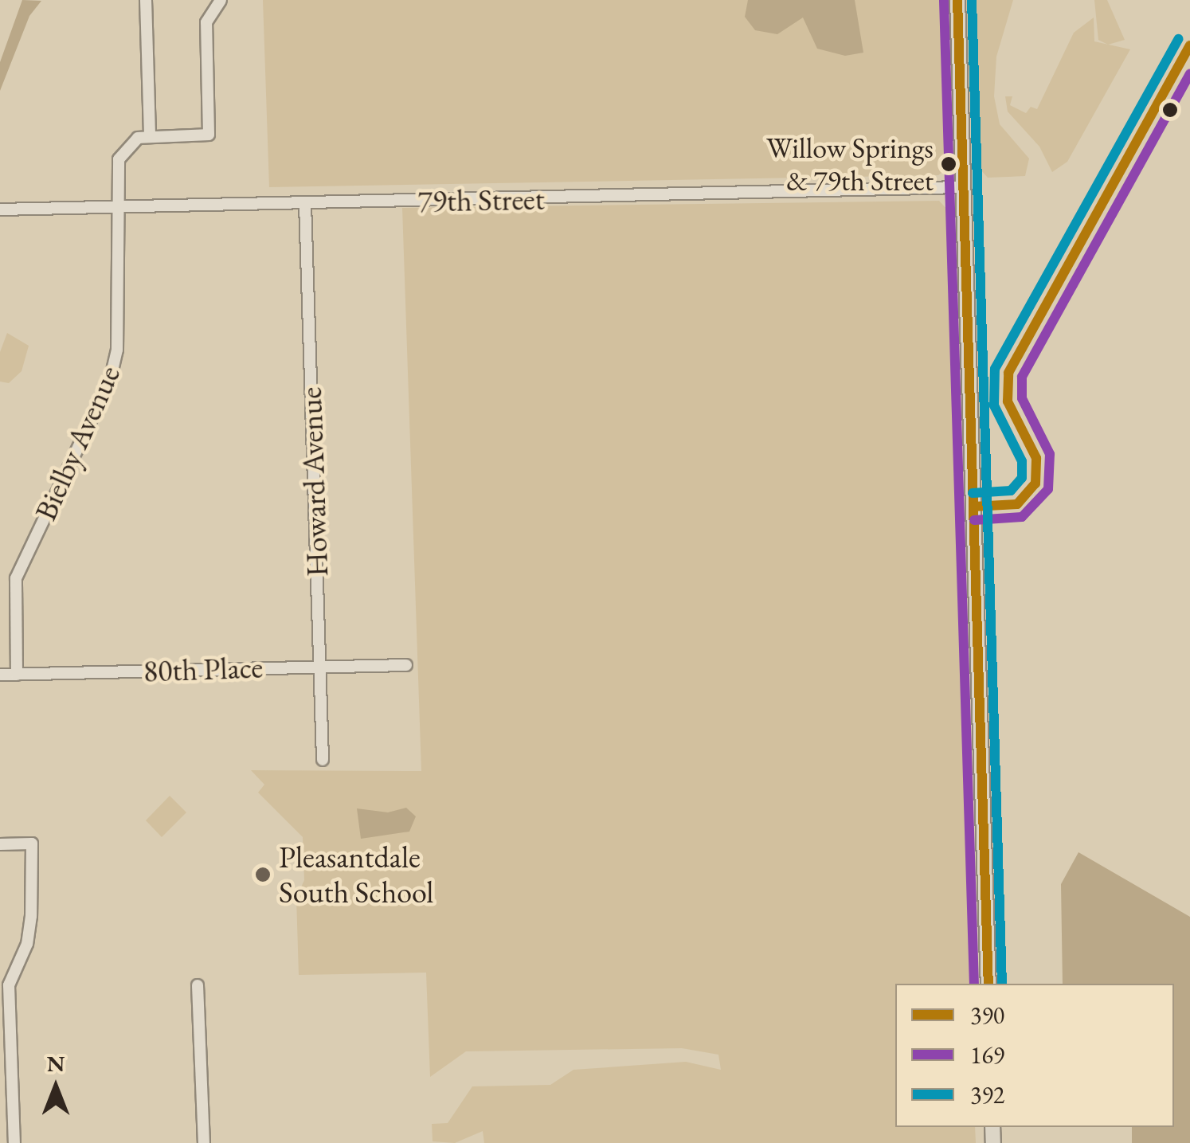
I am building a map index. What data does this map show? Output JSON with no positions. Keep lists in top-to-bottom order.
{
  "streets": {
    "street": [
      "79th Street",
      "Bielby Avenue",
      "Howard Avenue",
      "80th Place"
    ]
  },
  "crossings": [
    ["79th Street", "Bielby Avenue"],
    ["79th Street", "Howard Avenue"],
    ["Bielby Avenue", "80th Place"],
    ["Howard Avenue", "80th Place"]
  ],
  "places": ["Willow Springs & 79th Street", "Pleasantdale South School"],
  "lines": ["transit line 390", "transit line 392", "transit line 169"],
  "legend": ["390", "169", "392"],
  "north": "top"
}
